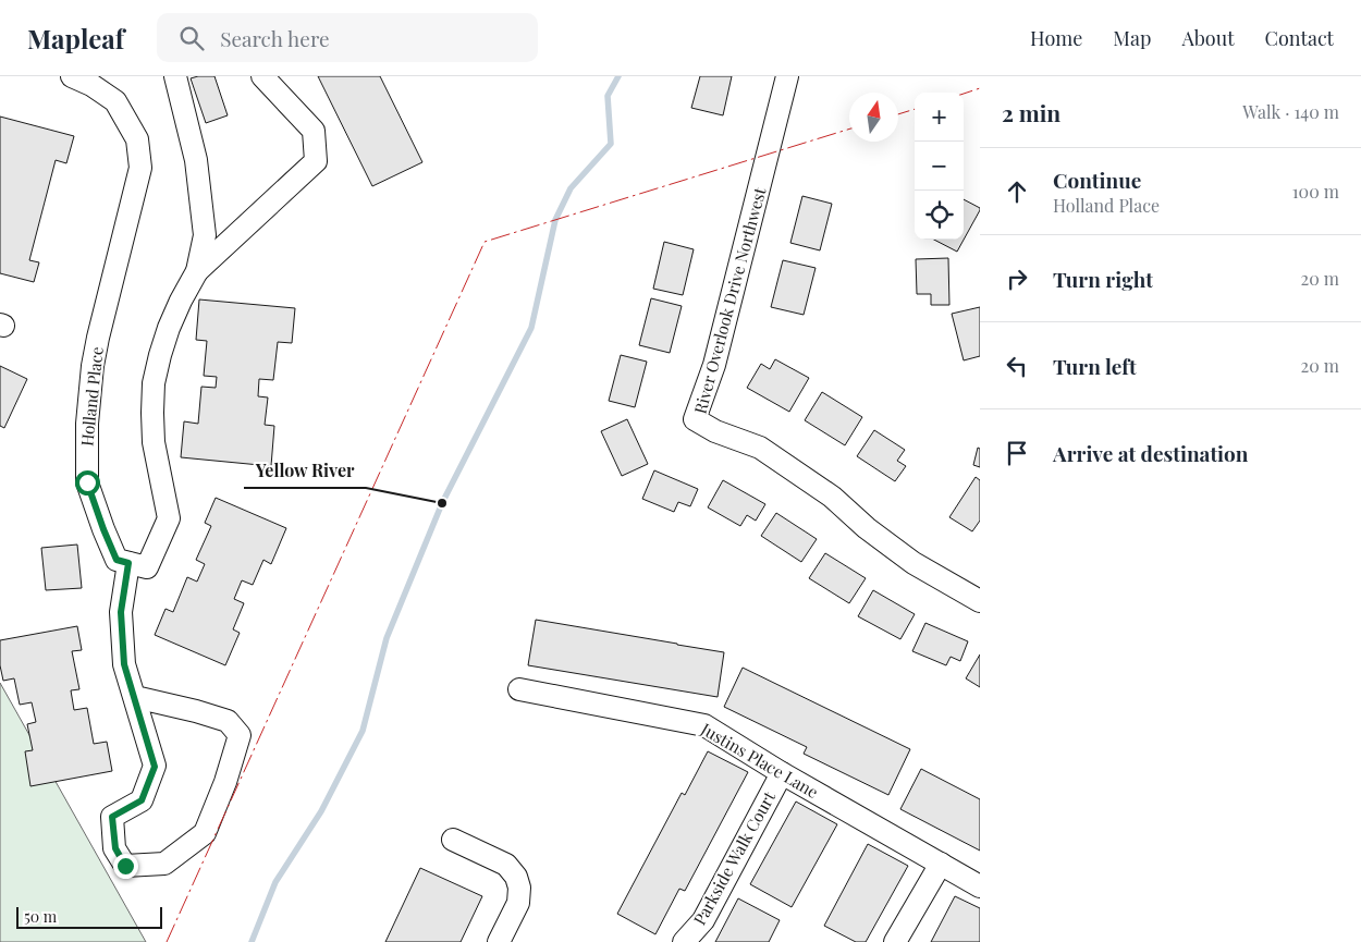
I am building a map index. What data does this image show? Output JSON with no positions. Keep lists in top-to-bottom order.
{
  "streets": {
    "street": [
      "River Overlook Drive Northwest",
      "Holland Place",
      "Justins Place Lane",
      "Parkside Walk Court"
    ]
  },
  "crossings": [
    ["Justins Place Lane", "Parkside Walk Court"]
  ],
  "places": ["Yellow River"],
  "scale_bar": "50 m",
  "north": "top",
  "page": {
    "header": "Mapleaf",
    "search": "Search here",
    "nav": [
      "Home",
      "Map",
      "About",
      "Contact"
    ],
    "heading": ["2 min", "Walk · 140 m"],
    "map_buttons": ["+", "−"],
    "list": [
      ["Continue", "Holland Place", "100 m"],
      ["Turn right", "20 m"],
      ["Turn left", "20 m"],
      "Arrive at destination"
    ],
    "scale": "50 m"
  }
}
